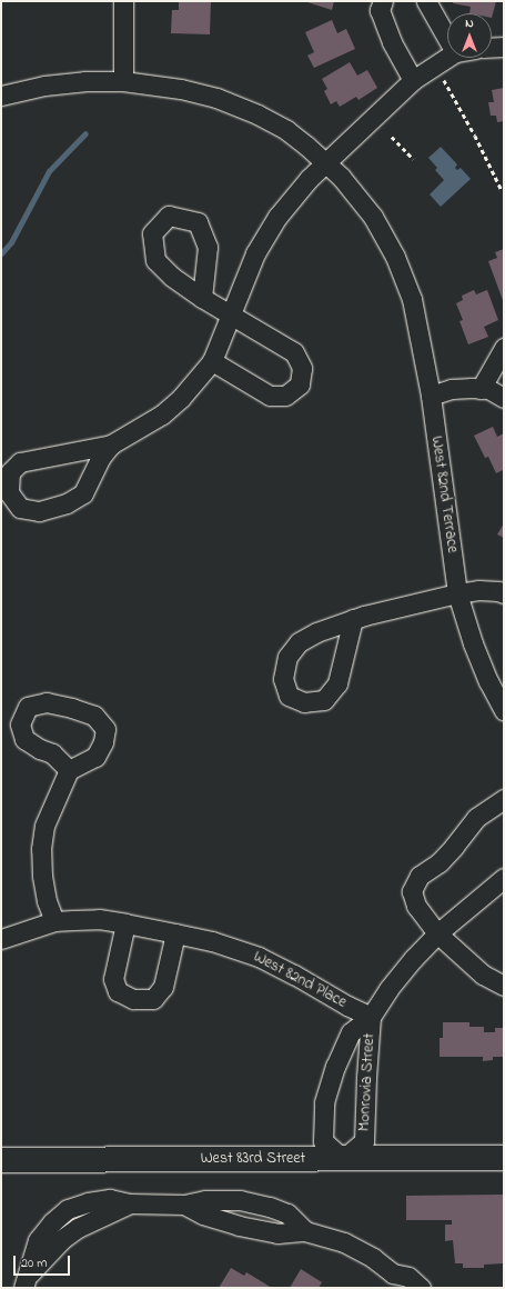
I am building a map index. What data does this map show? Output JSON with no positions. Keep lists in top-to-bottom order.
{
  "streets": {
    "street": [
      "West 82nd Terrace",
      "West 82nd Place",
      "Monrovia Street",
      "West 83rd Street"
    ]
  },
  "crossings": [
    ["West 82nd Place", "Monrovia Street"],
    ["Monrovia Street", "West 83rd Street"]
  ],
  "scale_bar": "20 m",
  "north": "top"
}
